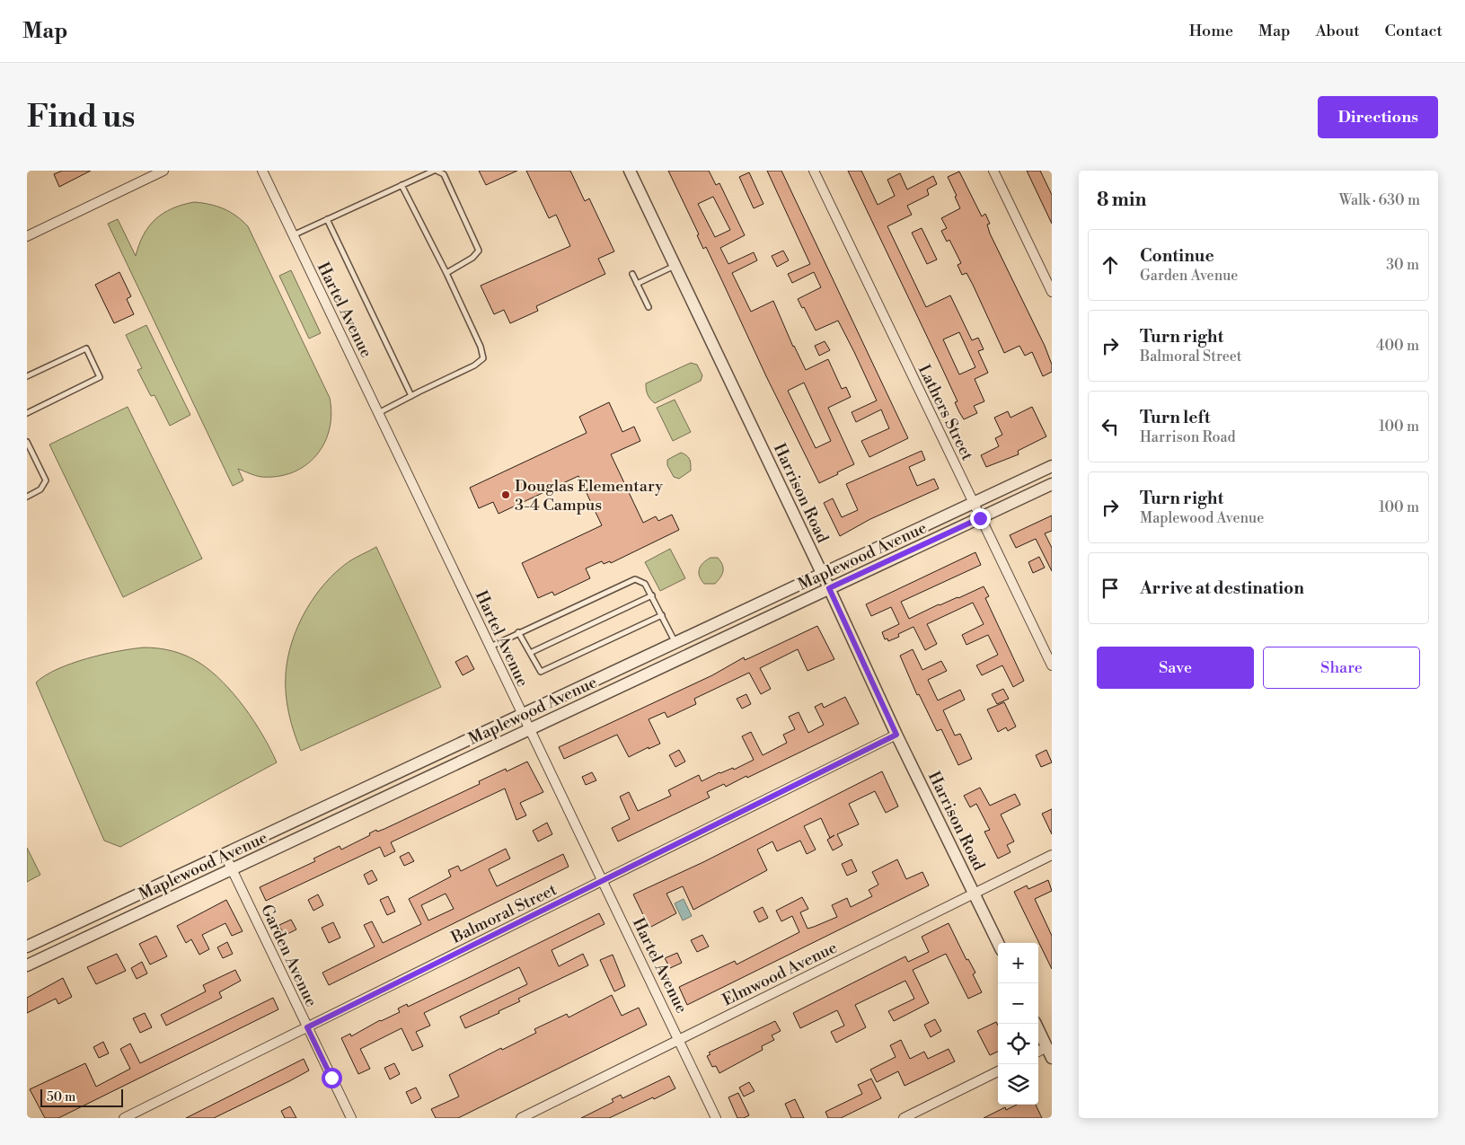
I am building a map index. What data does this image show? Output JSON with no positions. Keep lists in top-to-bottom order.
{
  "streets": {
    "street": [
      "Hartel Avenue",
      "Lathers Street",
      "Harrison Road",
      "Maplewood Avenue",
      "Balmoral Street",
      "Garden Avenue",
      "Elmwood Avenue"
    ]
  },
  "crossings": [
    ["Hartel Avenue", "Maplewood Avenue"],
    ["Hartel Avenue", "Balmoral Street"],
    ["Hartel Avenue", "Elmwood Avenue"],
    ["Lathers Street", "Maplewood Avenue"],
    ["Harrison Road", "Maplewood Avenue"],
    ["Harrison Road", "Balmoral Street"],
    ["Harrison Road", "Elmwood Avenue"],
    ["Maplewood Avenue", "Garden Avenue"],
    ["Balmoral Street", "Garden Avenue"]
  ],
  "places": ["Douglas Elementary 3-4 Campus"],
  "scale_bar": "50 m",
  "page": {
    "header": "Map",
    "nav": [
      "Home",
      "Map",
      "About",
      "Contact"
    ],
    "buttons": [
      "Directions",
      ["Save", "Share"]
    ],
    "title": "Find us",
    "heading": ["8 min", "Walk · 630 m"],
    "list": [
      ["Continue", "Garden Avenue", "30 m"],
      ["Turn right", "Balmoral Street", "400 m"],
      ["Turn left", "Harrison Road", "100 m"],
      ["Turn right", "Maplewood Avenue", "100 m"],
      "Arrive at destination"
    ],
    "map_buttons": ["+", "−"],
    "scale": "50 m"
  }
}
